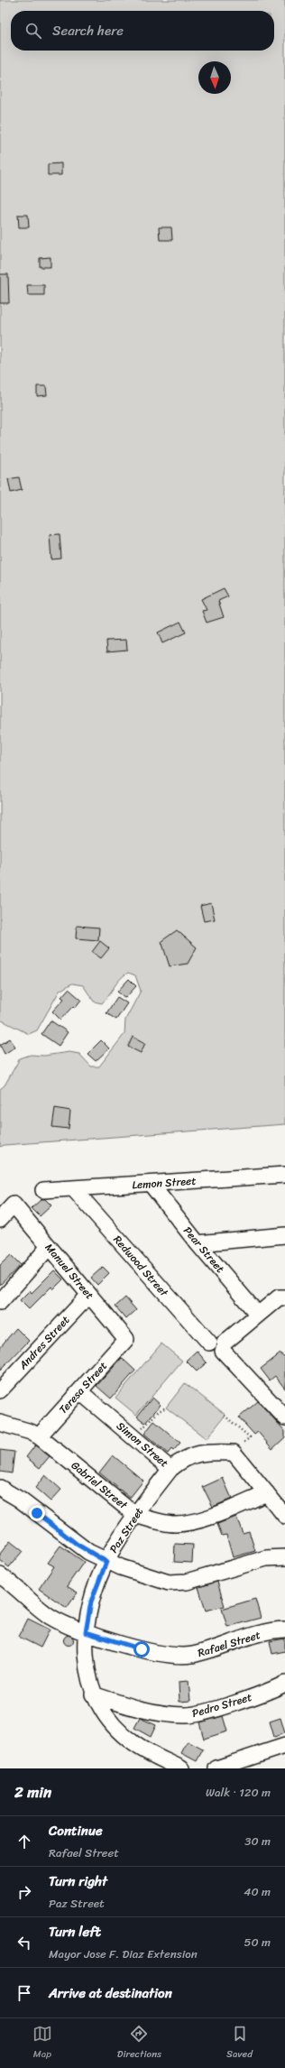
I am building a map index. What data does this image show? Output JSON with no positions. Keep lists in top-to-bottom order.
{
  "streets": {
    "street": [
      "Lemon Street",
      "Pear Street",
      "Redwood Street",
      "Manuel Street",
      "Andres Street",
      "Teresa Street",
      "Simon Street",
      "Gabriel Street",
      "Paz Street",
      "Rafael Street",
      "Pedro Street"
    ]
  },
  "crossings": [
    ["Lemon Street", "Pear Street"],
    ["Lemon Street", "Redwood Street"],
    ["Manuel Street", "Andres Street"],
    ["Manuel Street", "Teresa Street"],
    ["Teresa Street", "Simon Street"],
    ["Teresa Street", "Gabriel Street"],
    ["Simon Street", "Gabriel Street"],
    ["Simon Street", "Paz Street"],
    ["Gabriel Street", "Paz Street"],
    ["Paz Street", "Rafael Street"],
    ["Paz Street", "Pedro Street"]
  ],
  "north": "bottom",
  "page": {
    "search": "Search here",
    "heading": ["2 min", "Walk · 120 m"],
    "list": [
      ["Continue", "Rafael Street", "30 m"],
      ["Turn right", "Paz Street", "40 m"],
      ["Turn left", "Mayor Jose F. Diaz Extension", "50 m"],
      "Arrive at destination"
    ],
    "nav": ["Map", "Directions", "Saved"]
  }
}
